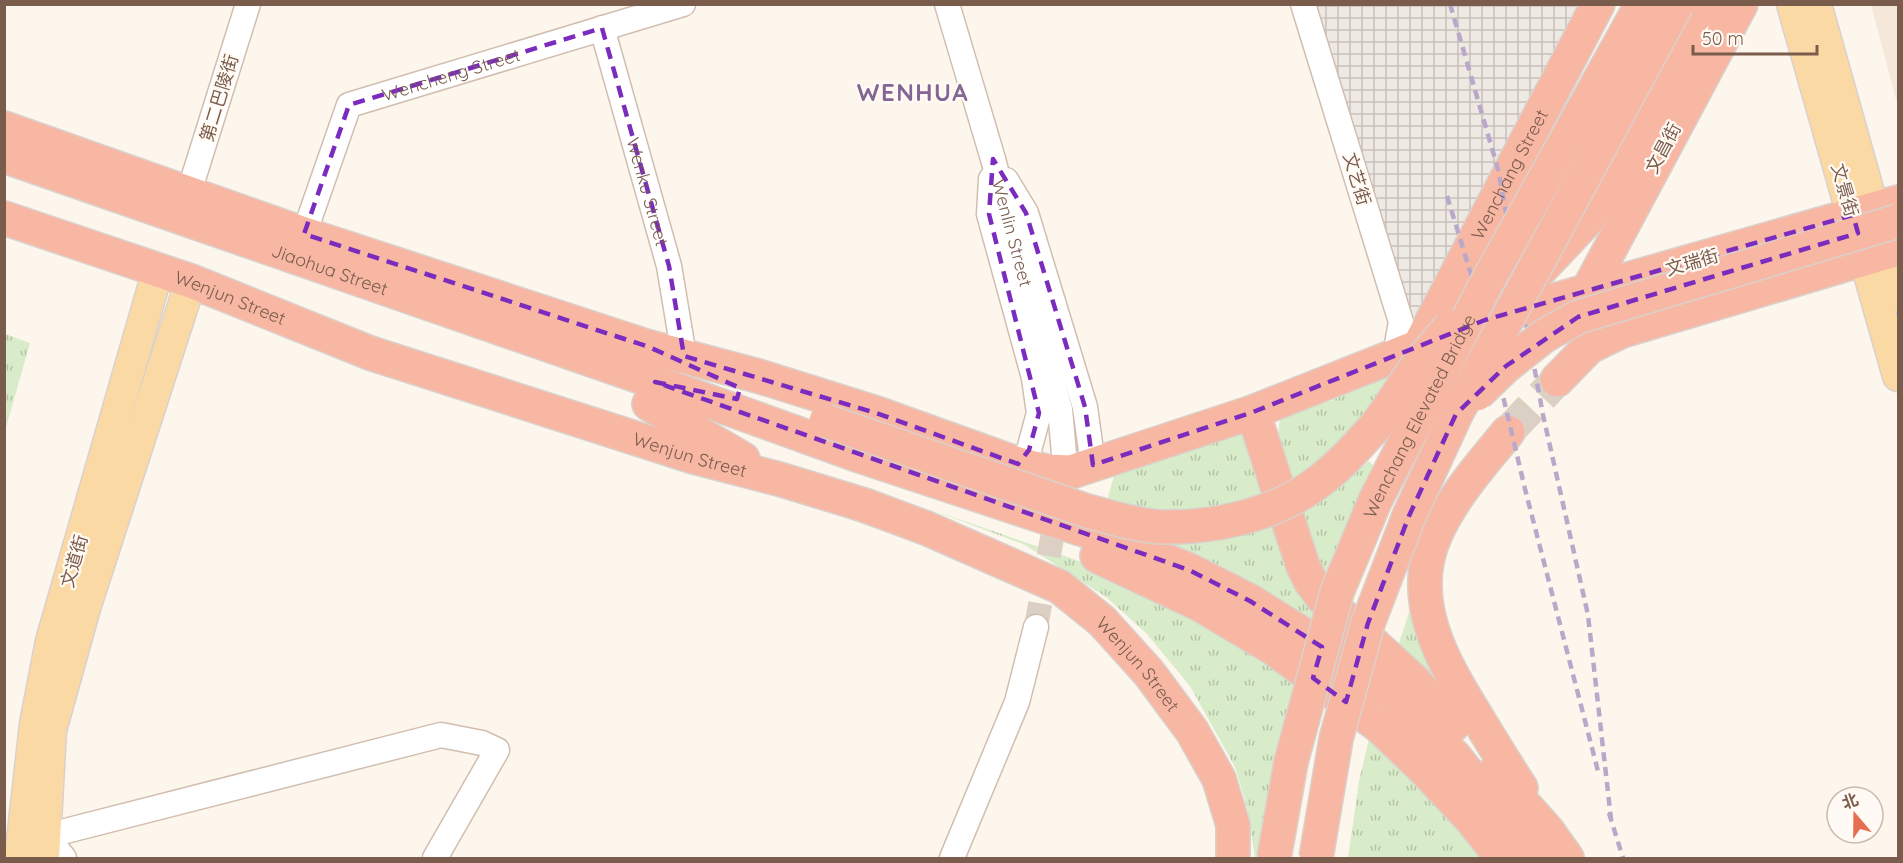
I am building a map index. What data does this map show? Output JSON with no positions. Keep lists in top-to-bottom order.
{
  "streets": {
    "highway": [
      "文昌街",
      "Wenchang Street",
      "文瑞街",
      "Jiaohua Street",
      "Wenjun Street",
      "Wenchang Elevated Bridge"
    ],
    "main road": ["文景街", "文道街"],
    "street": [
      "Wencheng Street",
      "第二巴陵街",
      "文艺街",
      "Wenku Street",
      "Wenlin Street"
    ]
  },
  "crossings": [
    ["Wencheng Street", "Wenku Street"],
    ["文昌街", "文瑞街"],
    ["Wenchang Street", "文艺街"],
    ["Wenchang Street", "文瑞街"],
    ["文艺街", "文瑞街"],
    ["文景街", "文瑞街"],
    ["Wenjun Street", "文道街"]
  ],
  "districts": ["WENHUA"],
  "scale_bar": "50 m",
  "north": "top"
}
